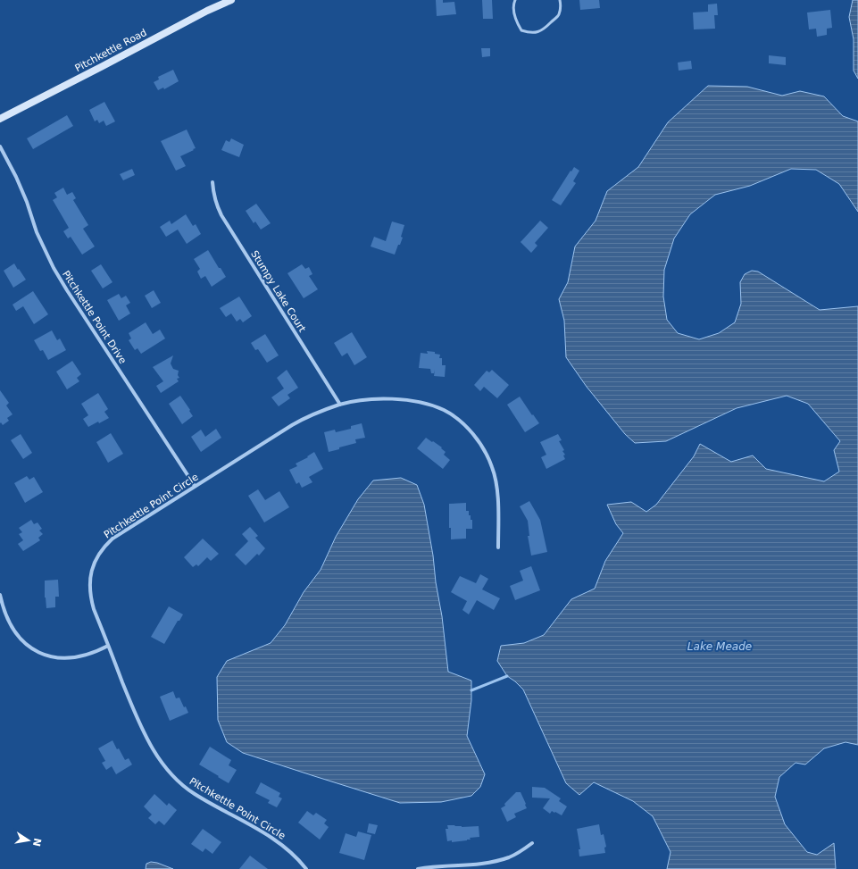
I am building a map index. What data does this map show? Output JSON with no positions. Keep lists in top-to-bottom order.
{
  "streets": {
    "main road": ["Pitchkettle Road"],
    "street": ["Stumpy Lake Court", "Pitchkettle Point Drive", "Pitchkettle Point Circle"]
  },
  "crossings": [
    ["Stumpy Lake Court", "Pitchkettle Point Circle"],
    ["Pitchkettle Point Drive", "Pitchkettle Point Circle"]
  ],
  "water": ["Lake Meade"],
  "north": "right"
}
